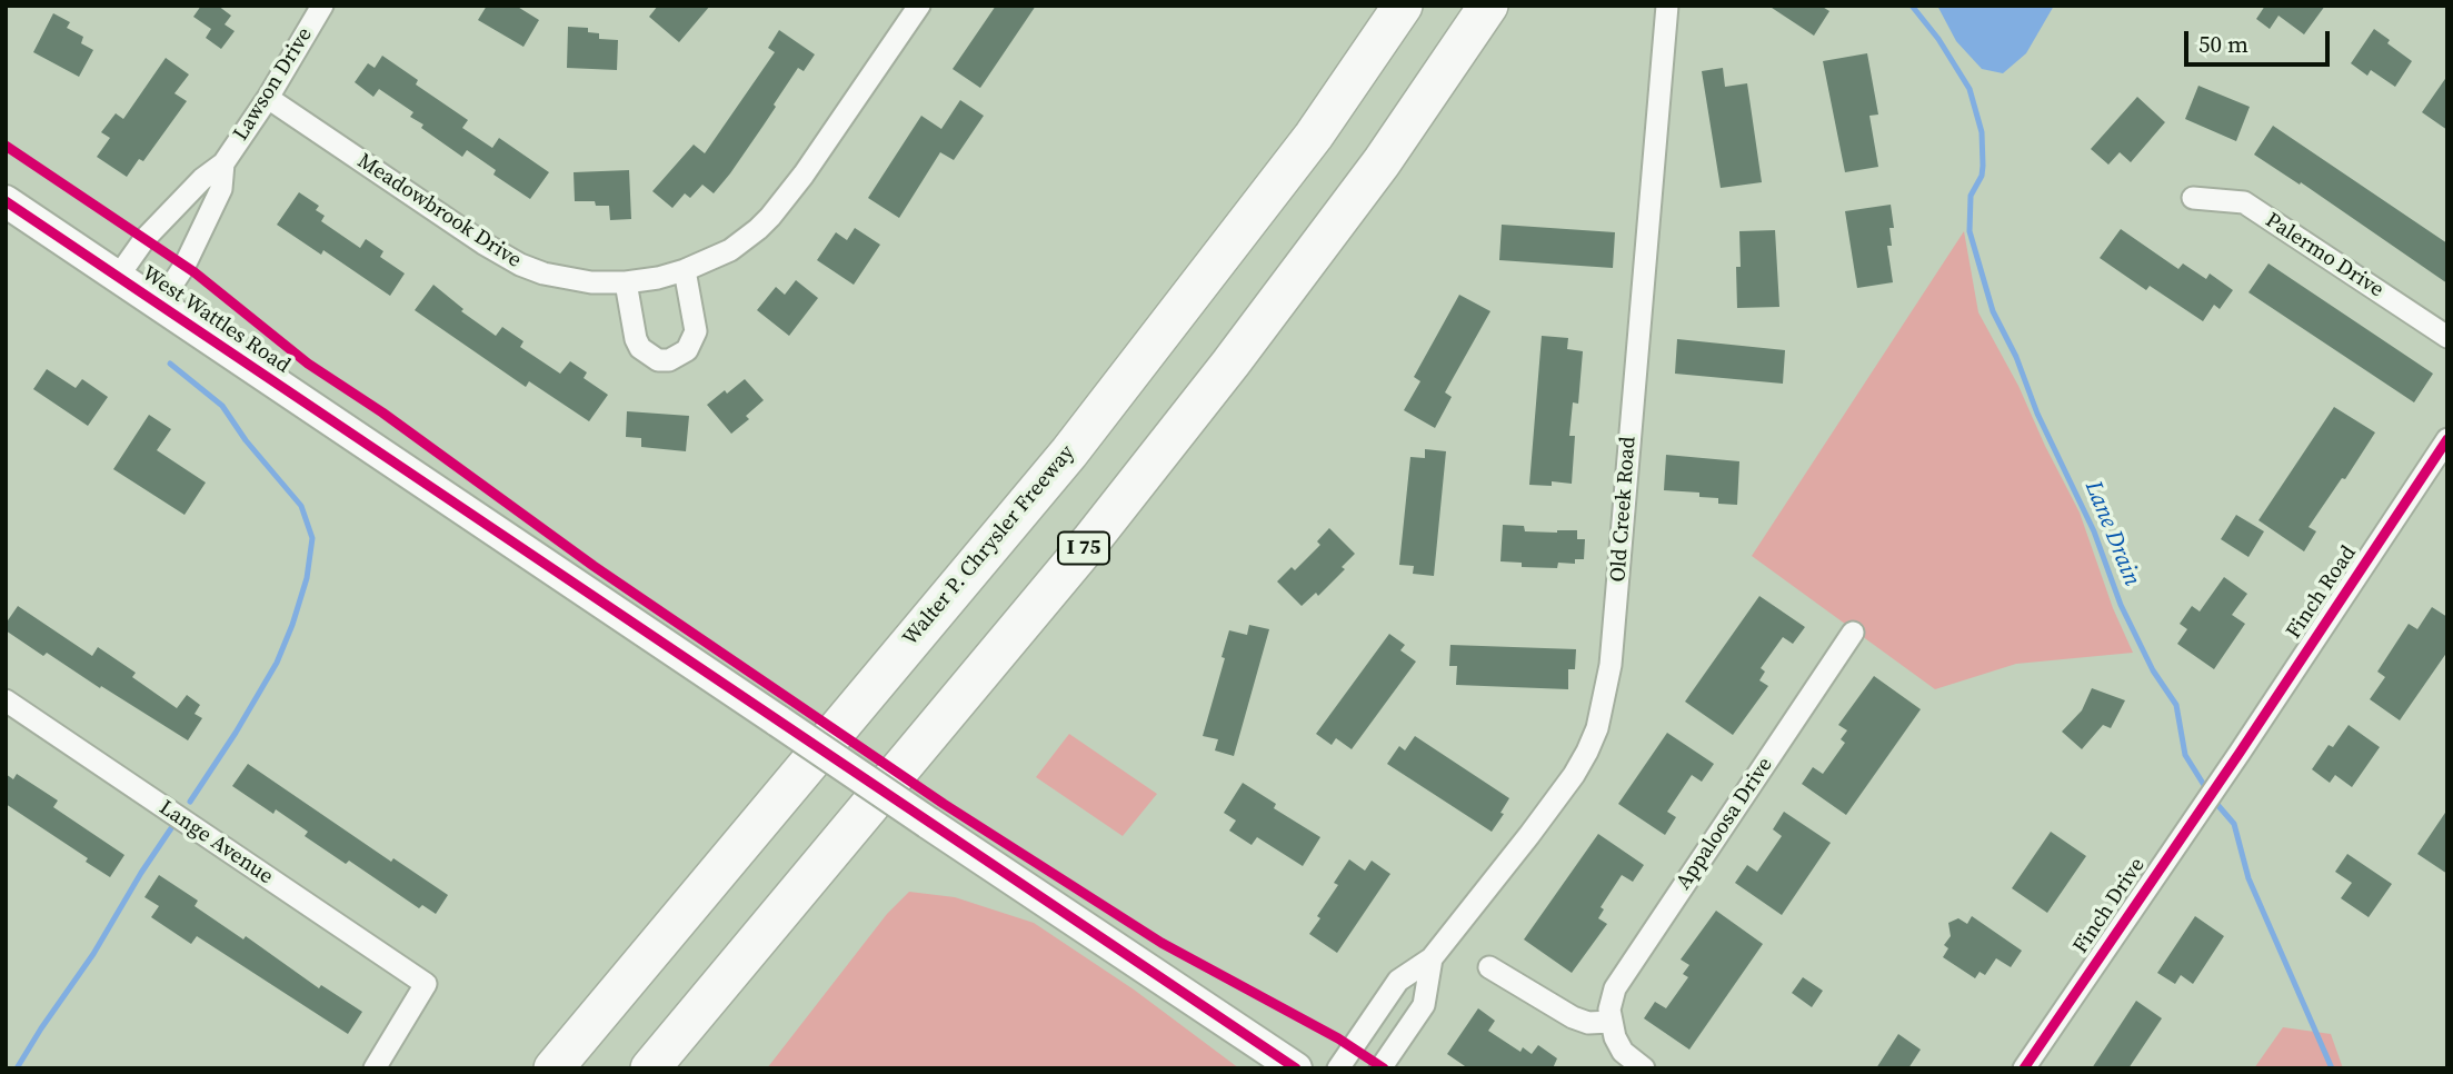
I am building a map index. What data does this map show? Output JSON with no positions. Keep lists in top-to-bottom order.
{
  "streets": {
    "highway": ["Walter P. Chrysler Freeway", "I 75"],
    "street": [
      "Lawson Drive",
      "Meadowbrook Drive",
      "Palermo Drive",
      "West Wattles Road",
      "Old Creek Road",
      "Finch Road",
      "Appaloosa Drive",
      "Lange Avenue",
      "Finch Drive"
    ]
  },
  "crossings": [
    ["Lawson Drive", "Meadowbrook Drive"],
    ["Lawson Drive", "West Wattles Road"],
    ["Finch Road", "Finch Drive"]
  ],
  "water": ["Lane Drain"],
  "scale_bar": "50 m"
}
